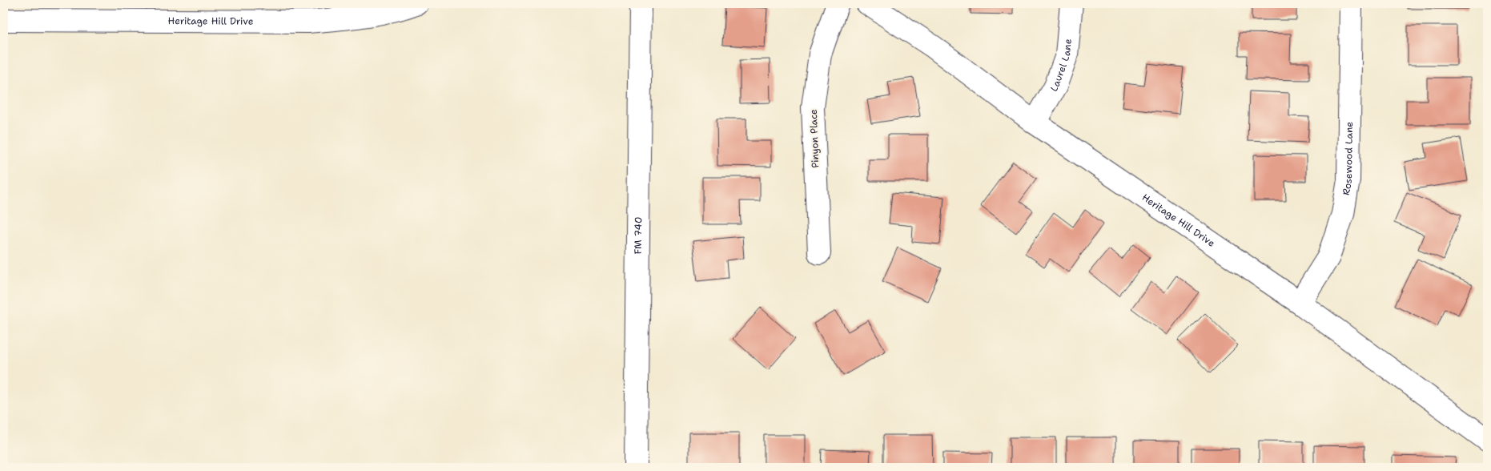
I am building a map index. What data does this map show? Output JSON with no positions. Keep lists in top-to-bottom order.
{
  "streets": {
    "street": [
      "Heritage Hill Drive",
      "Laurel Lane",
      "Pinyon Place",
      "Rosewood Lane",
      "FM 740"
    ]
  },
  "crossings": [
    ["Heritage Hill Drive", "Laurel Lane"],
    ["Heritage Hill Drive", "Rosewood Lane"]
  ]
}
